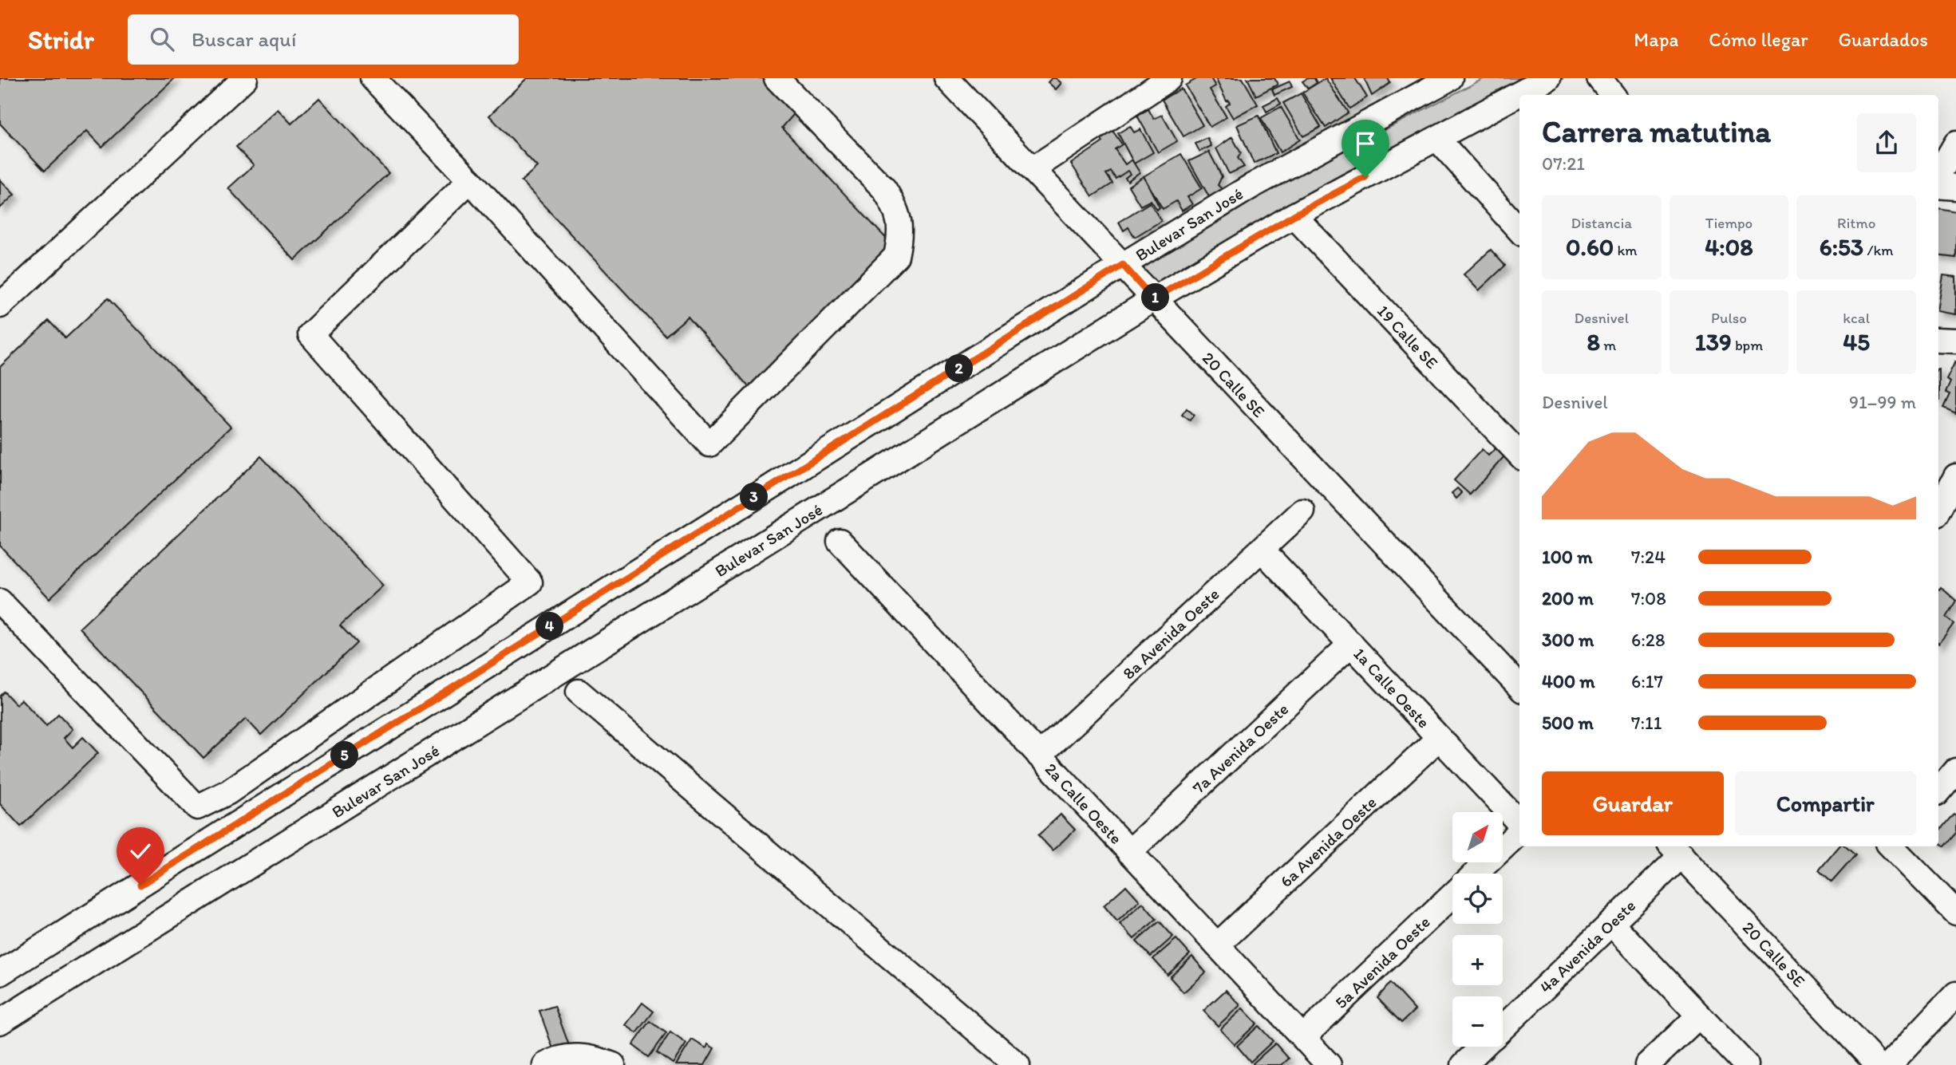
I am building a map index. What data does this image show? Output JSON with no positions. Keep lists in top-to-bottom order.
{
  "streets": {
    "street": [
      "Bulevar San José",
      "19 Calle SE",
      "20 Calle SE",
      "8a Avenida Oeste",
      "1a Calle Oeste",
      "7a Avenida Oeste",
      "2a Calle Oeste",
      "6a Avenida Oeste",
      "4a Avenida Oeste",
      "5a Avenida Oeste"
    ]
  },
  "crossings": [
    ["Bulevar San José", "19 Calle SE"],
    ["Bulevar San José", "20 Calle SE"],
    ["20 Calle SE", "4a Avenida Oeste"],
    ["8a Avenida Oeste", "1a Calle Oeste"],
    ["8a Avenida Oeste", "2a Calle Oeste"],
    ["1a Calle Oeste", "7a Avenida Oeste"],
    ["1a Calle Oeste", "6a Avenida Oeste"],
    ["7a Avenida Oeste", "2a Calle Oeste"],
    ["2a Calle Oeste", "6a Avenida Oeste"],
    ["2a Calle Oeste", "5a Avenida Oeste"]
  ],
  "north": "top right",
  "page": {
    "header": "Stridr",
    "search": "Buscar aquí",
    "nav": ["Mapa", "Cómo llegar", "Guardados"],
    "heading": ["Carrera matutina", "07:21"],
    "stats": [
      ["Distancia", "0.60 km"],
      ["Tiempo", "4:08"],
      ["Ritmo", "6:53 /km"],
      ["Desnivel", "8 m"],
      ["Pulso", "139 bpm"],
      ["kcal", "45"]
    ],
    "pins": [
      "1",
      "2",
      "3",
      "4",
      "5"
    ],
    "chart": ["Desnivel", "91–99 m"],
    "list": [
      {
        "name": "100 m",
        "note": "7:24"
      },
      {
        "name": "200 m",
        "note": "7:08"
      },
      {
        "name": "300 m",
        "note": "6:28"
      },
      {
        "name": "400 m",
        "note": "6:17"
      },
      {
        "name": "500 m",
        "note": "7:11"
      }
    ],
    "buttons": ["Guardar", "Compartir"],
    "map_buttons": ["+", "−"]
  }
}
